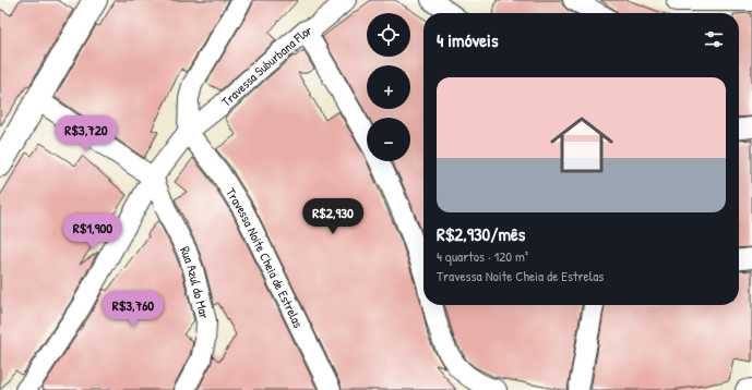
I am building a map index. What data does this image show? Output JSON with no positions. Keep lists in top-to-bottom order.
{
  "streets": {
    "street": ["Travessa Suburbana Flor", "Travessa Noite Cheia de Estrelas", "Rua Azul do Mar"]
  },
  "crossings": [
    ["Travessa Suburbana Flor", "Travessa Noite Cheia de Estrelas"],
    ["Travessa Suburbana Flor", "Rua Azul do Mar"]
  ],
  "page": {
    "map_buttons": ["+", "−"],
    "heading": "4 imóveis",
    "list": [
      {
        "name": "R$2,930/mês",
        "note": "4 quartos · 120 m² · Travessa Noite Cheia de Estrelas"
      }
    ],
    "price": [
      "R$3,720",
      "R$2,930",
      "R$1,900",
      "R$3,760"
    ]
  }
}
